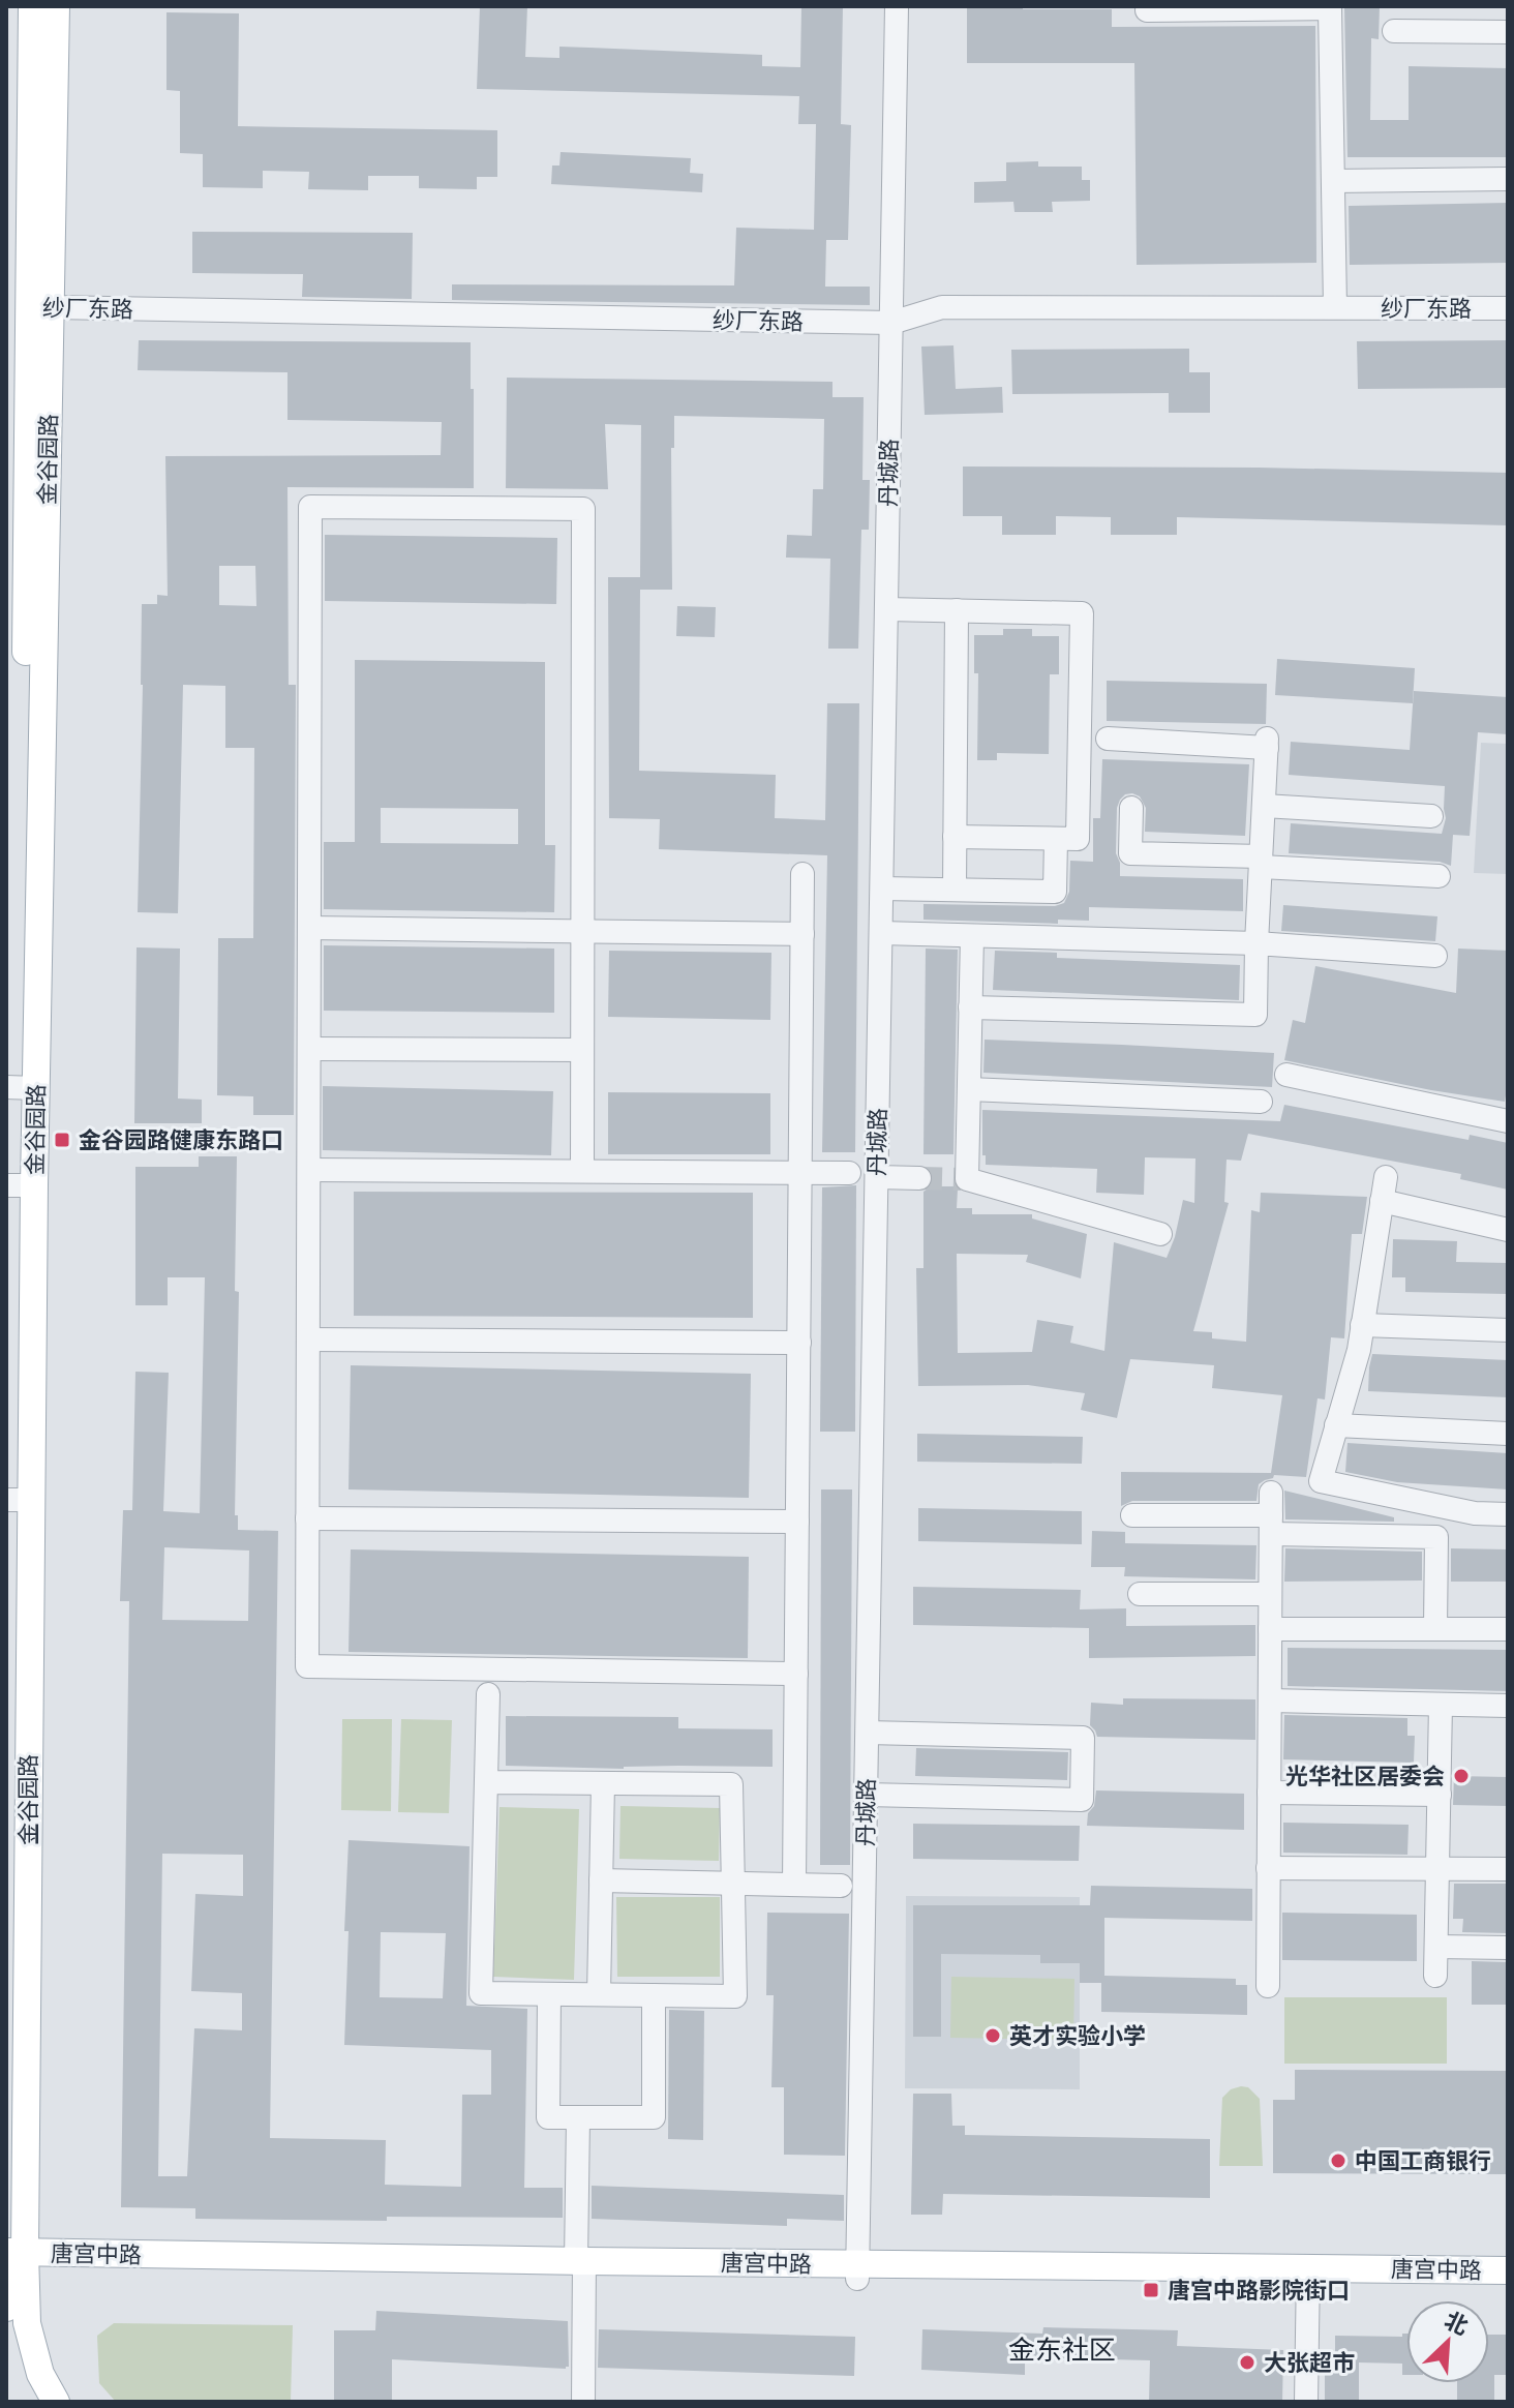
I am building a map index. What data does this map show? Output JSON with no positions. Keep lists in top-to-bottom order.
{
  "streets": {
    "main road": ["金谷园路", "唐宫中路"],
    "street": ["纱厂东路", "丹城路"]
  },
  "crossings": [
    ["纱厂东路", "金谷园路"],
    ["纱厂东路", "丹城路"],
    ["金谷园路", "唐宫中路"],
    ["丹城路", "唐宫中路"]
  ],
  "districts": ["金东社区"],
  "places": {
    "transit": ["金谷园路健康东路口", "唐宫中路影院街口"],
    "other": [
      "光华社区居委会",
      "英才实验小学",
      "中国工商银行",
      "大张超市"
    ]
  },
  "north": "top right"
}
